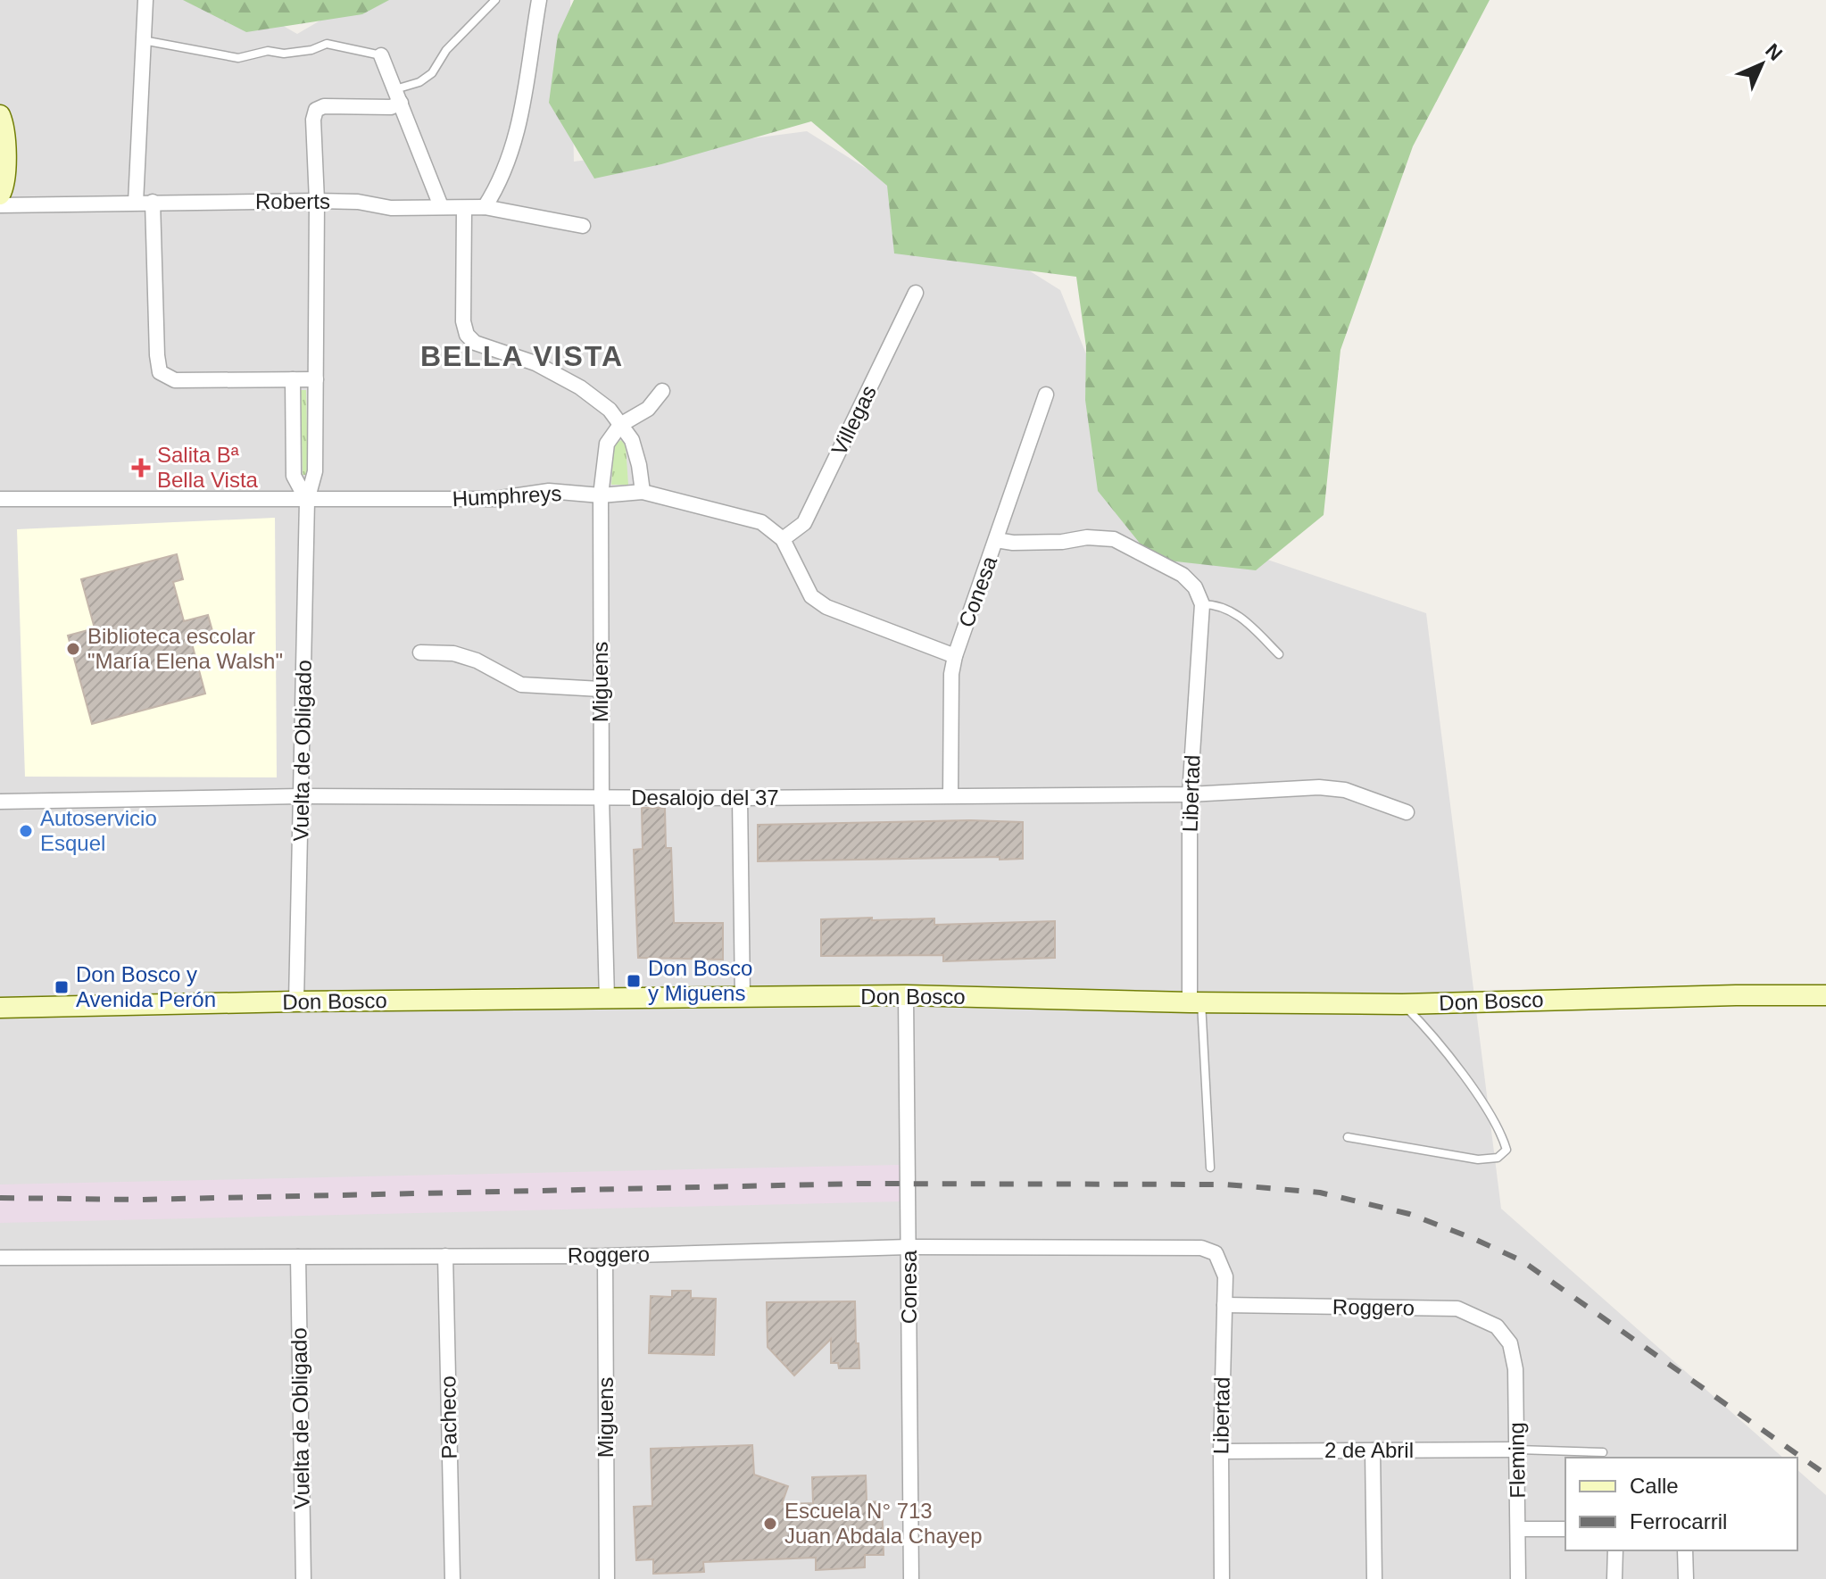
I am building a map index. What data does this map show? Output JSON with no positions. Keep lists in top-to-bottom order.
{
  "streets": {
    "street": [
      "Roberts",
      "Villegas",
      "Humphreys",
      "Conesa",
      "Miguens",
      "Vuelta de Obligado",
      "Libertad",
      "Desalojo del 37",
      "Don Bosco",
      "Roggero",
      "Pacheco",
      "2 de Abril",
      "Fleming"
    ]
  },
  "crossings": [
    ["Roberts", "Vuelta de Obligado"],
    ["Villegas", "Humphreys"],
    ["Humphreys", "Miguens"],
    ["Humphreys", "Vuelta de Obligado"],
    ["Conesa", "Libertad"],
    ["Conesa", "Desalojo del 37"],
    ["Conesa", "Don Bosco"],
    ["Conesa", "Roggero"],
    ["Miguens", "Desalojo del 37"],
    ["Miguens", "Don Bosco"],
    ["Miguens", "Roggero"],
    ["Vuelta de Obligado", "Desalojo del 37"],
    ["Vuelta de Obligado", "Don Bosco"],
    ["Vuelta de Obligado", "Roggero"],
    ["Libertad", "Desalojo del 37"],
    ["Libertad", "Don Bosco"],
    ["Libertad", "Roggero"],
    ["Libertad", "2 de Abril"],
    ["Roggero", "Pacheco"],
    ["Roggero", "Fleming"],
    ["2 de Abril", "Fleming"]
  ],
  "districts": ["BELLA VISTA"],
  "places": {
    "health": ["Salita Bª Bella Vista"],
    "other": ["Biblioteca escolar \"María Elena Walsh\"", "Autoservicio Esquel", "Escuela N° 713 Juan Abdala Chayep"],
    "transit": ["Don Bosco y Miguens", "Don Bosco y Avenida Perón"]
  },
  "legend": ["Calle", "Ferrocarril"],
  "north": "top right"
}
